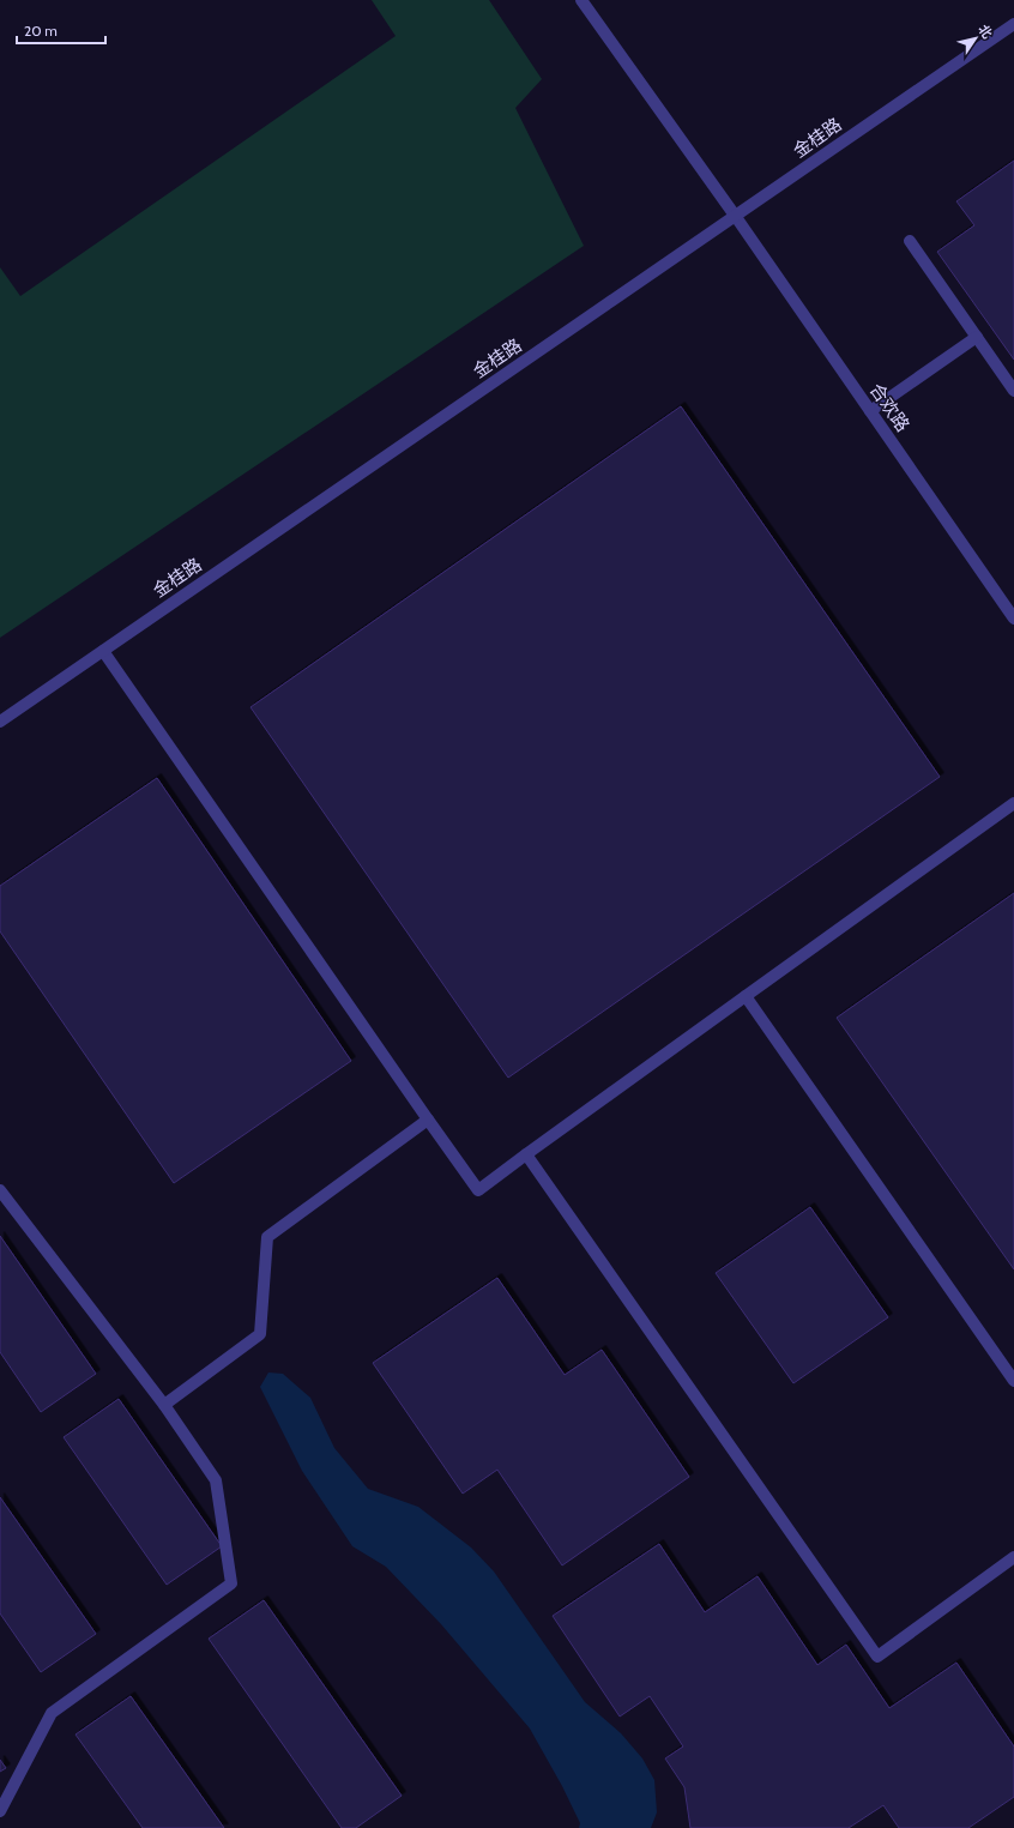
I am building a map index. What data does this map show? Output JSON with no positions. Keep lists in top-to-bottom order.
{
  "streets": {
    "street": ["金桂路", "合欢路"]
  },
  "crossings": [
    ["金桂路", "合欢路"]
  ],
  "scale_bar": "20 m",
  "north": "top right"
}
